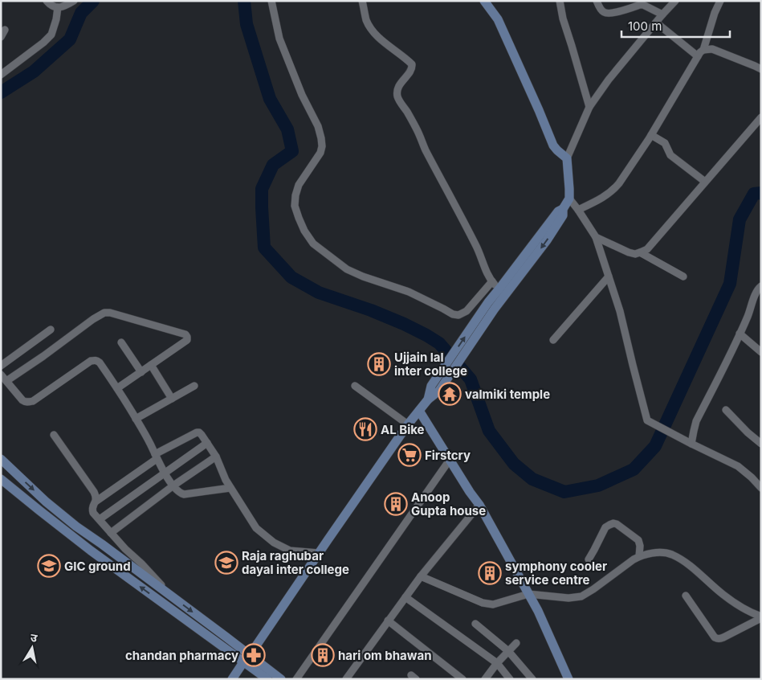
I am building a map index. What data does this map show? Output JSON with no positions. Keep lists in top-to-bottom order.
{
  "places": {
    "building": [
      "Ujjain lal inter college",
      "Anoop Gupta house",
      "symphony cooler service centre",
      "hari om bhawan"
    ],
    "temple": ["valmiki temple"],
    "restaurant": ["AL Bike"],
    "supermarket": ["Firstcry"],
    "school or university": ["Raja raghubar dayal inter college", "GIC ground"],
    "pharmacy": ["chandan pharmacy"]
  },
  "scale_bar": "100 m",
  "north": "top"
}
